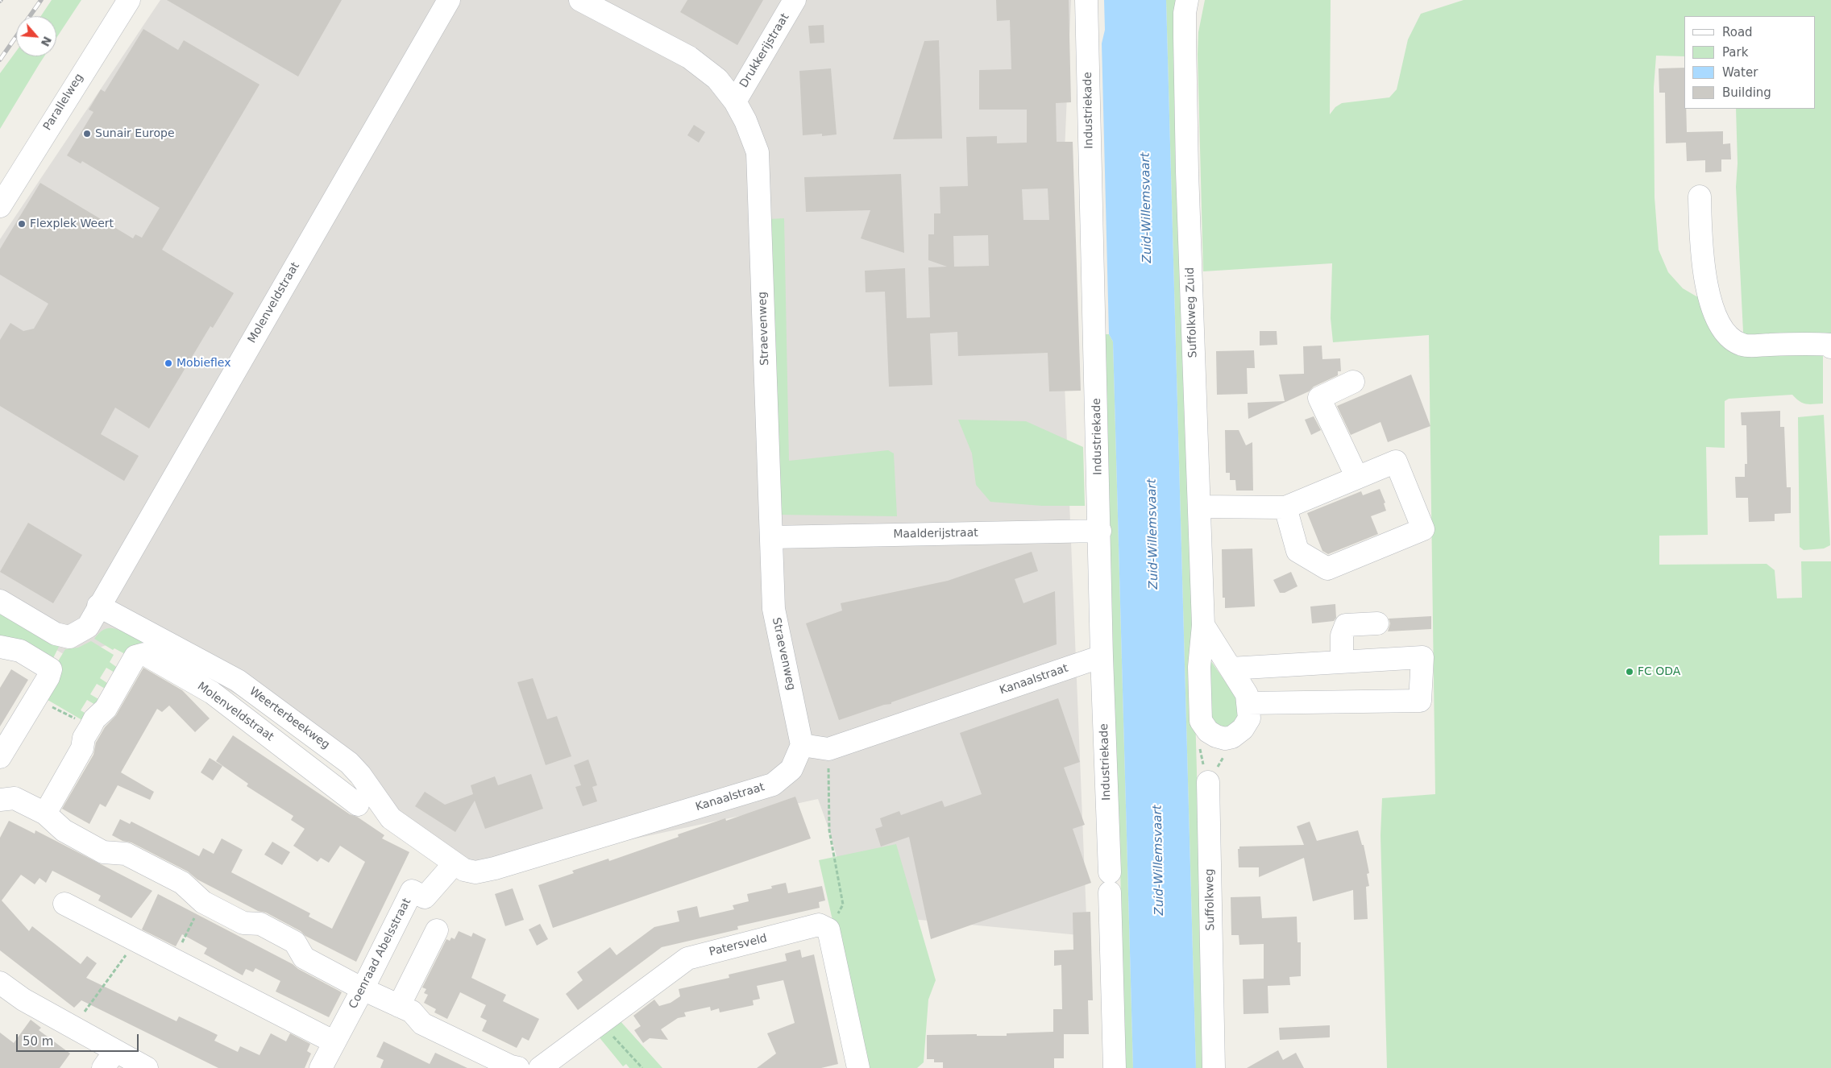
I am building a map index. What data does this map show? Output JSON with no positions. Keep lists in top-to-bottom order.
{
  "streets": {
    "street": [
      "Drukkerijstraat",
      "Parallelweg",
      "Industriekade",
      "Molenveldstraat",
      "Suffolkweg Zuid",
      "Straevenweg",
      "Maalderijstraat",
      "Kanaalstraat",
      "Weerterbeekweg",
      "Suffolkweg",
      "Patersveld",
      "Coenraad Abelsstraat"
    ]
  },
  "crossings": [
    ["Drukkerijstraat", "Straevenweg"],
    ["Industriekade", "Maalderijstraat"],
    ["Industriekade", "Kanaalstraat"],
    ["Molenveldstraat", "Weerterbeekweg"],
    ["Straevenweg", "Maalderijstraat"],
    ["Straevenweg", "Kanaalstraat"],
    ["Kanaalstraat", "Weerterbeekweg"],
    ["Kanaalstraat", "Coenraad Abelsstraat"],
    ["Weerterbeekweg", "Coenraad Abelsstraat"]
  ],
  "water": ["Zuid-Willemsvaart"],
  "places": [
    "Sunair Europe",
    "Flexplek Weert",
    "Mobieflex",
    "FC ODA"
  ],
  "legend": [
    "Road",
    "Park",
    "Water",
    "Building"
  ],
  "scale_bar": "50 m",
  "north": "bottom right"
}
